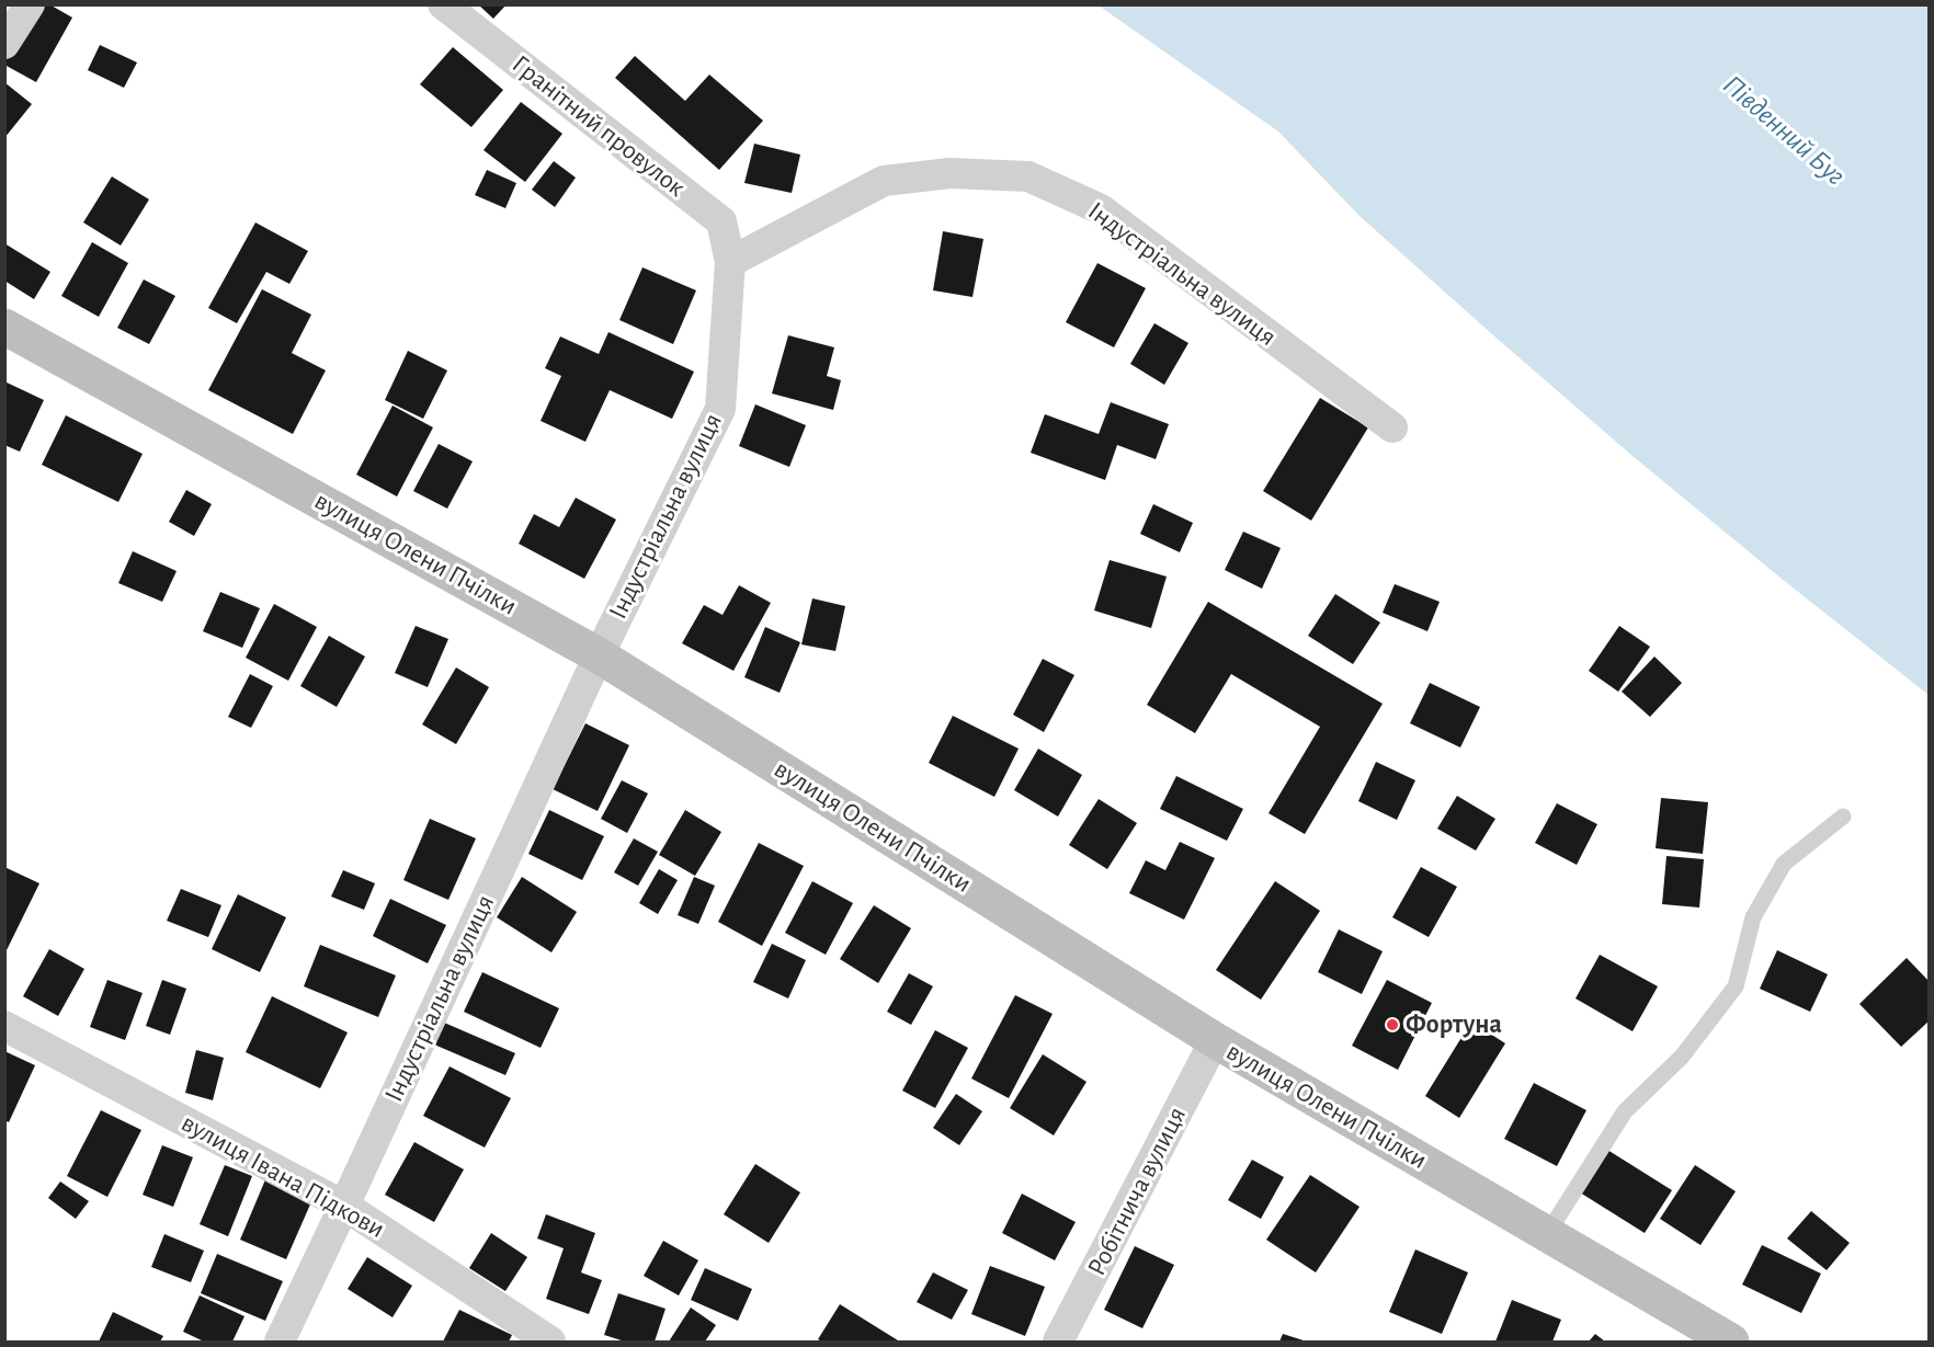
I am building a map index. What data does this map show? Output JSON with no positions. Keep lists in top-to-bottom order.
{
  "streets": {
    "street": [
      "Гранітний провулок",
      "Індустріальна вулиця",
      "вулиця Олени Пчілки",
      "вулиця Івана Підкови",
      "Робітнича вулиця"
    ]
  },
  "crossings": [
    ["Гранітний провулок", "Індустріальна вулиця"],
    ["Індустріальна вулиця", "вулиця Олени Пчілки"],
    ["Індустріальна вулиця", "вулиця Івана Підкови"],
    ["вулиця Олени Пчілки", "Робітнича вулиця"]
  ],
  "water": ["Південний Буг"],
  "places": ["Фортуна"]
}
